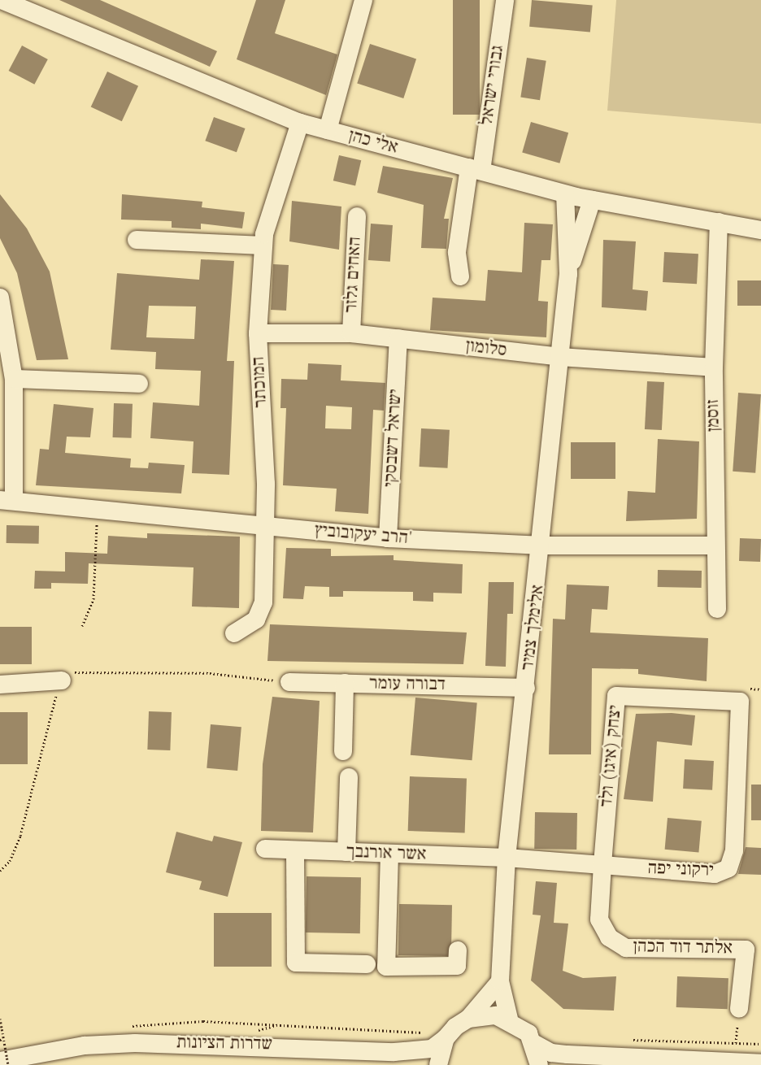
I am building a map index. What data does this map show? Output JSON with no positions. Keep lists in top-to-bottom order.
{
  "streets": {
    "street": [
      "גבורי ישראל",
      "אלי כהן",
      "האחים גלזר",
      "סלומון",
      "המוכתר",
      "זוסמן",
      "ישראל דשבסקי",
      "הרב יעקובוביץ'",
      "אלימלך צמיר",
      "דבורה עומר",
      "יצחק (איגו) ולד",
      "אשר אורנבך",
      "ירקוני יפה",
      "אלתר דוד הכהן",
      "שדרות הציונות"
    ]
  },
  "crossings": [
    ["גבורי ישראל", "אלי כהן"],
    ["אלי כהן", "המוכתר"],
    ["אלי כהן", "זוסמן"],
    ["אלי כהן", "אלימלך צמיר"],
    ["האחים גלזר", "סלומון"],
    ["סלומון", "המוכתר"],
    ["סלומון", "זוסמן"],
    ["סלומון", "ישראל דשבסקי"],
    ["סלומון", "אלימלך צמיר"],
    ["המוכתר", "הרב יעקובוביץ'"],
    ["זוסמן", "הרב יעקובוביץ'"],
    ["ישראל דשבסקי", "הרב יעקובוביץ'"],
    ["הרב יעקובוביץ'", "אלימלך צמיר"],
    ["אלימלך צמיר", "דבורה עומר"],
    ["אלימלך צמיר", "אשר אורנבך"],
    ["אלימלך צמיר", "ירקוני יפה"],
    ["יצחק (איגו) ולד", "ירקוני יפה"],
    ["יצחק (איגו) ולד", "אלתר דוד הכהן"],
    ["אשר אורנבך", "ירקוני יפה"],
    ["ירקוני יפה", "אלתר דוד הכהן"]
  ]
}
